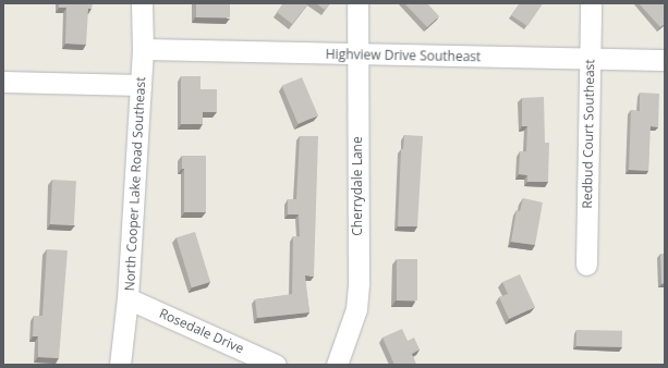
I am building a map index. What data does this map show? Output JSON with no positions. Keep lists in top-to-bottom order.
{
  "streets": {
    "street": [
      "Highview Drive Southeast",
      "Redbud Court Southeast",
      "North Cooper Lake Road Southeast",
      "Cherrydale Lane",
      "Rosedale Drive"
    ]
  },
  "crossings": [
    ["Highview Drive Southeast", "Redbud Court Southeast"],
    ["Highview Drive Southeast", "North Cooper Lake Road Southeast"],
    ["Highview Drive Southeast", "Cherrydale Lane"],
    ["North Cooper Lake Road Southeast", "Rosedale Drive"]
  ]
}
